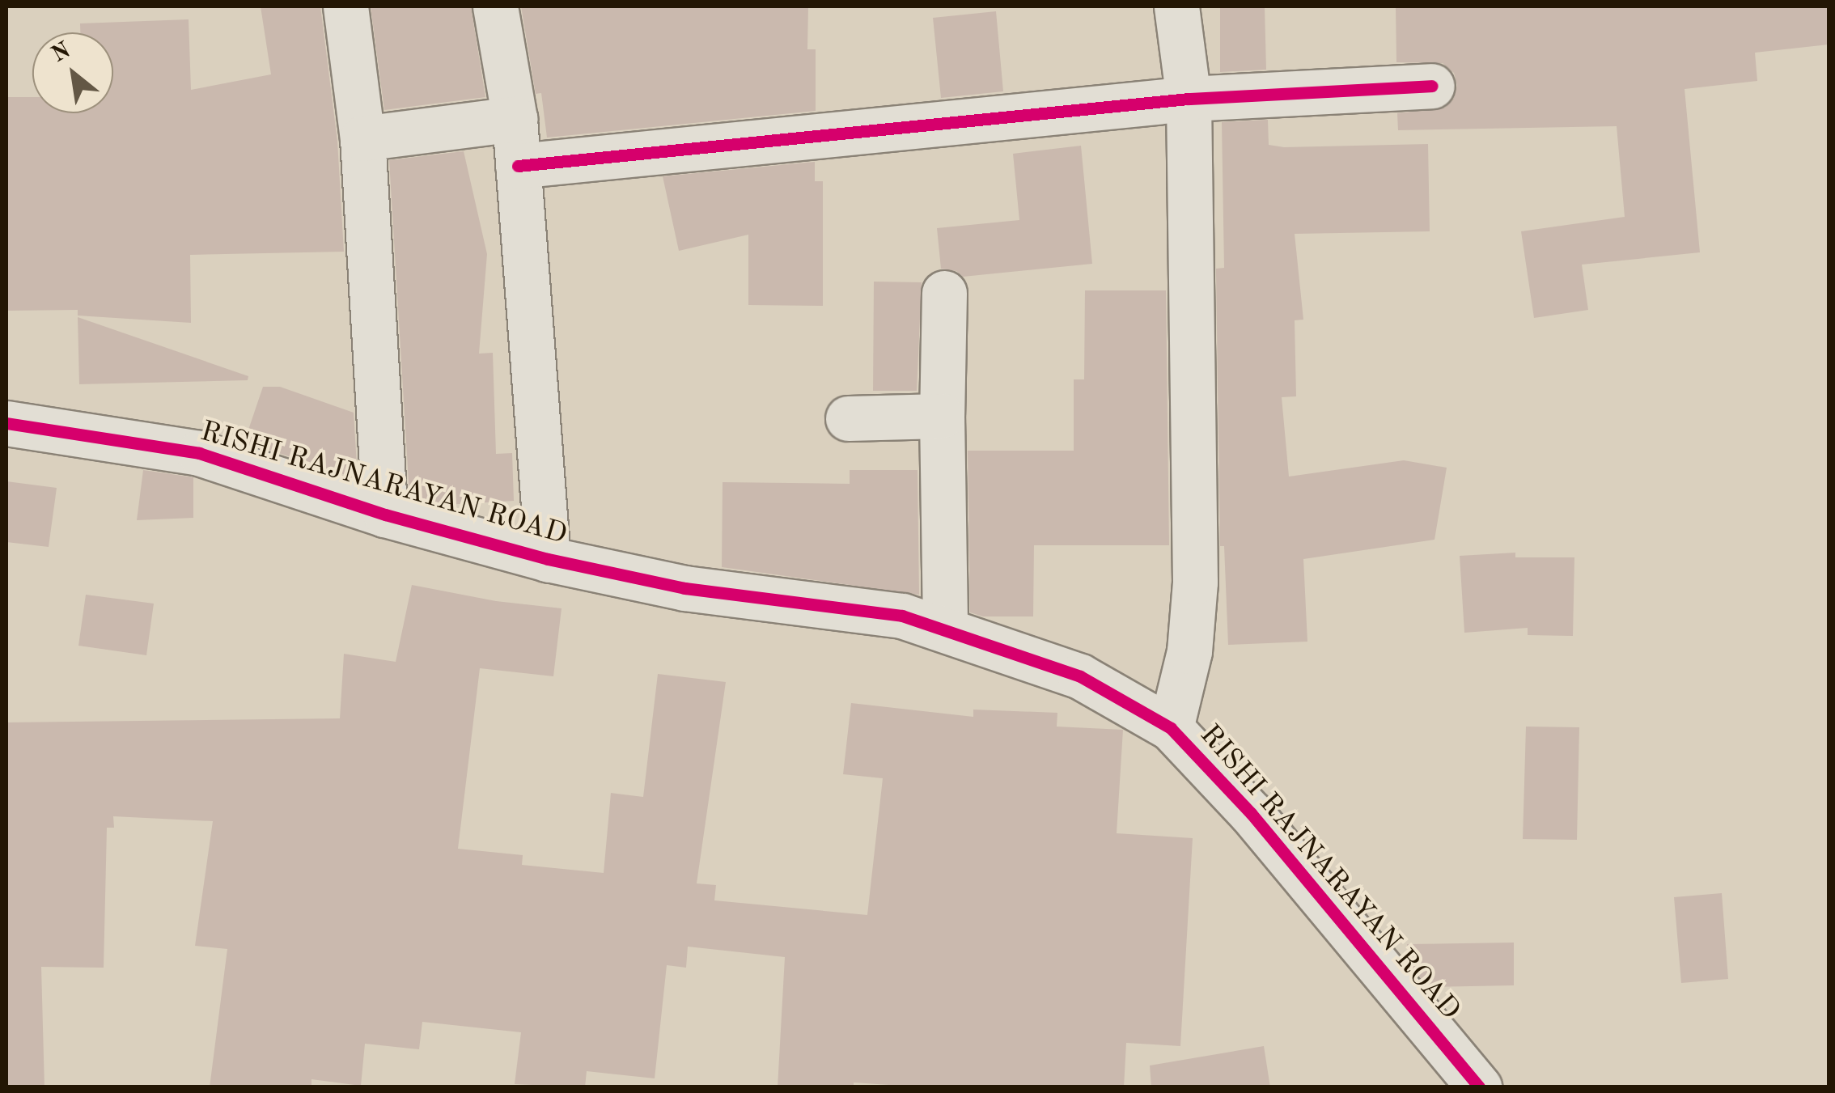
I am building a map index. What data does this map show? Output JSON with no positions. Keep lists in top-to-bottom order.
{
  "streets": {
    "street": ["RISHI RAJNARAYAN ROAD"]
  },
  "north": "top left"
}
